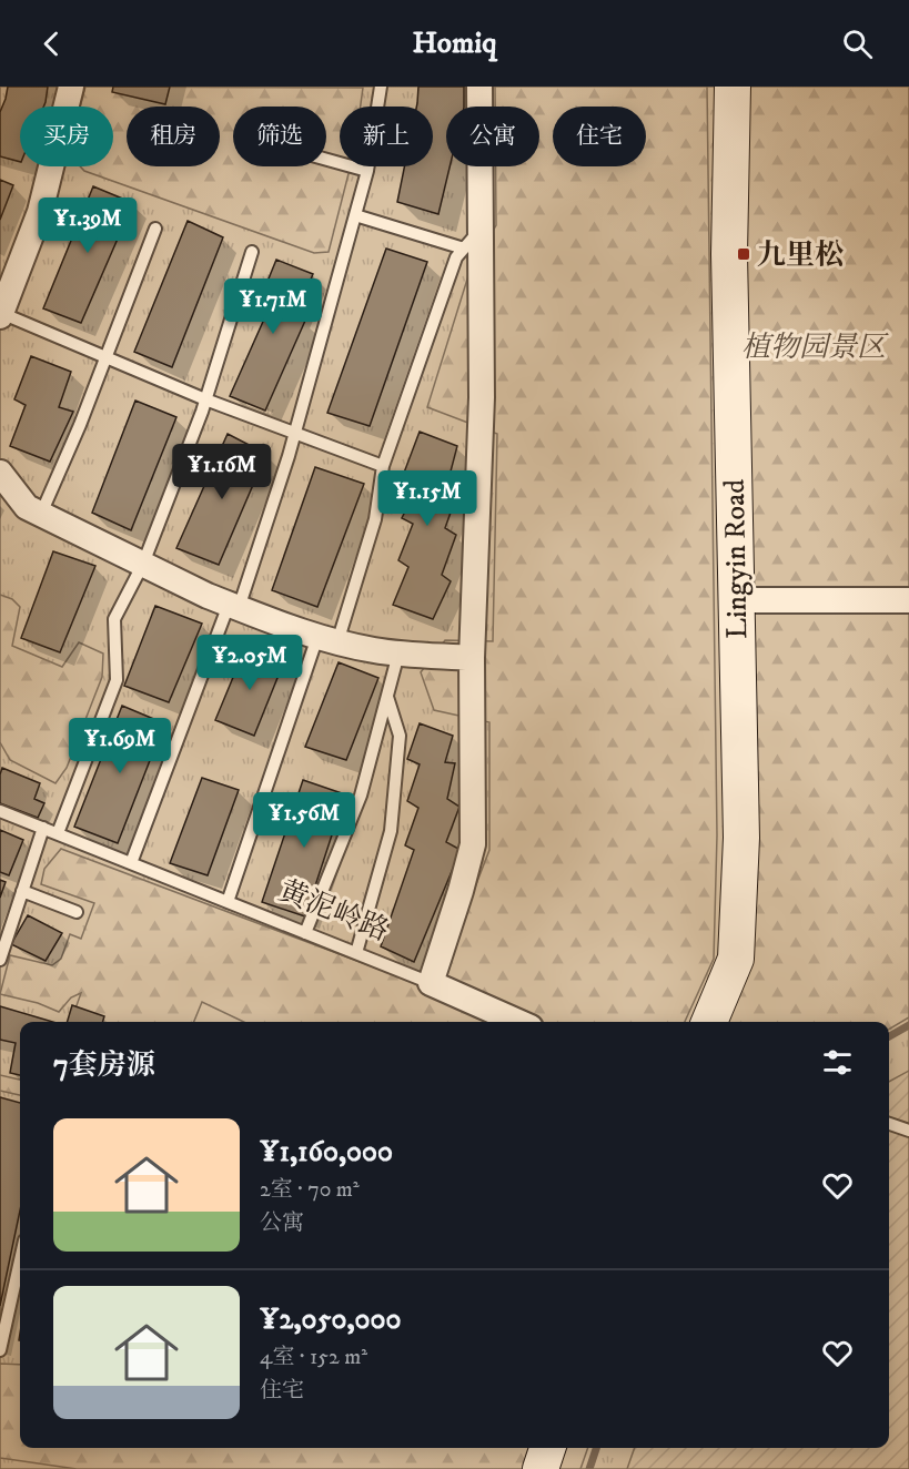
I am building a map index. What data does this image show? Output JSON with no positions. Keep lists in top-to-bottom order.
{
  "streets": {
    "main road": ["Lingyin Road"],
    "street": ["黄泥岭路"]
  },
  "parks": ["植物园景区"],
  "places": {
    "transit": ["九里松"]
  },
  "page": {
    "header": "Homiq",
    "chip": [
      "买房",
      "租房",
      "筛选",
      "新上",
      "公寓",
      "住宅"
    ],
    "price": [
      "¥1.39M",
      "¥1.71M",
      "¥1.16M",
      "¥1.15M",
      "¥2.05M",
      "¥1.69M",
      "¥1.56M"
    ],
    "heading": "7套房源",
    "list": [
      {
        "name": "¥1,160,000",
        "note": "2室 · 70 m² · 公寓"
      },
      {
        "name": "¥2,050,000",
        "note": "4室 · 152 m² · 住宅"
      }
    ]
  }
}
